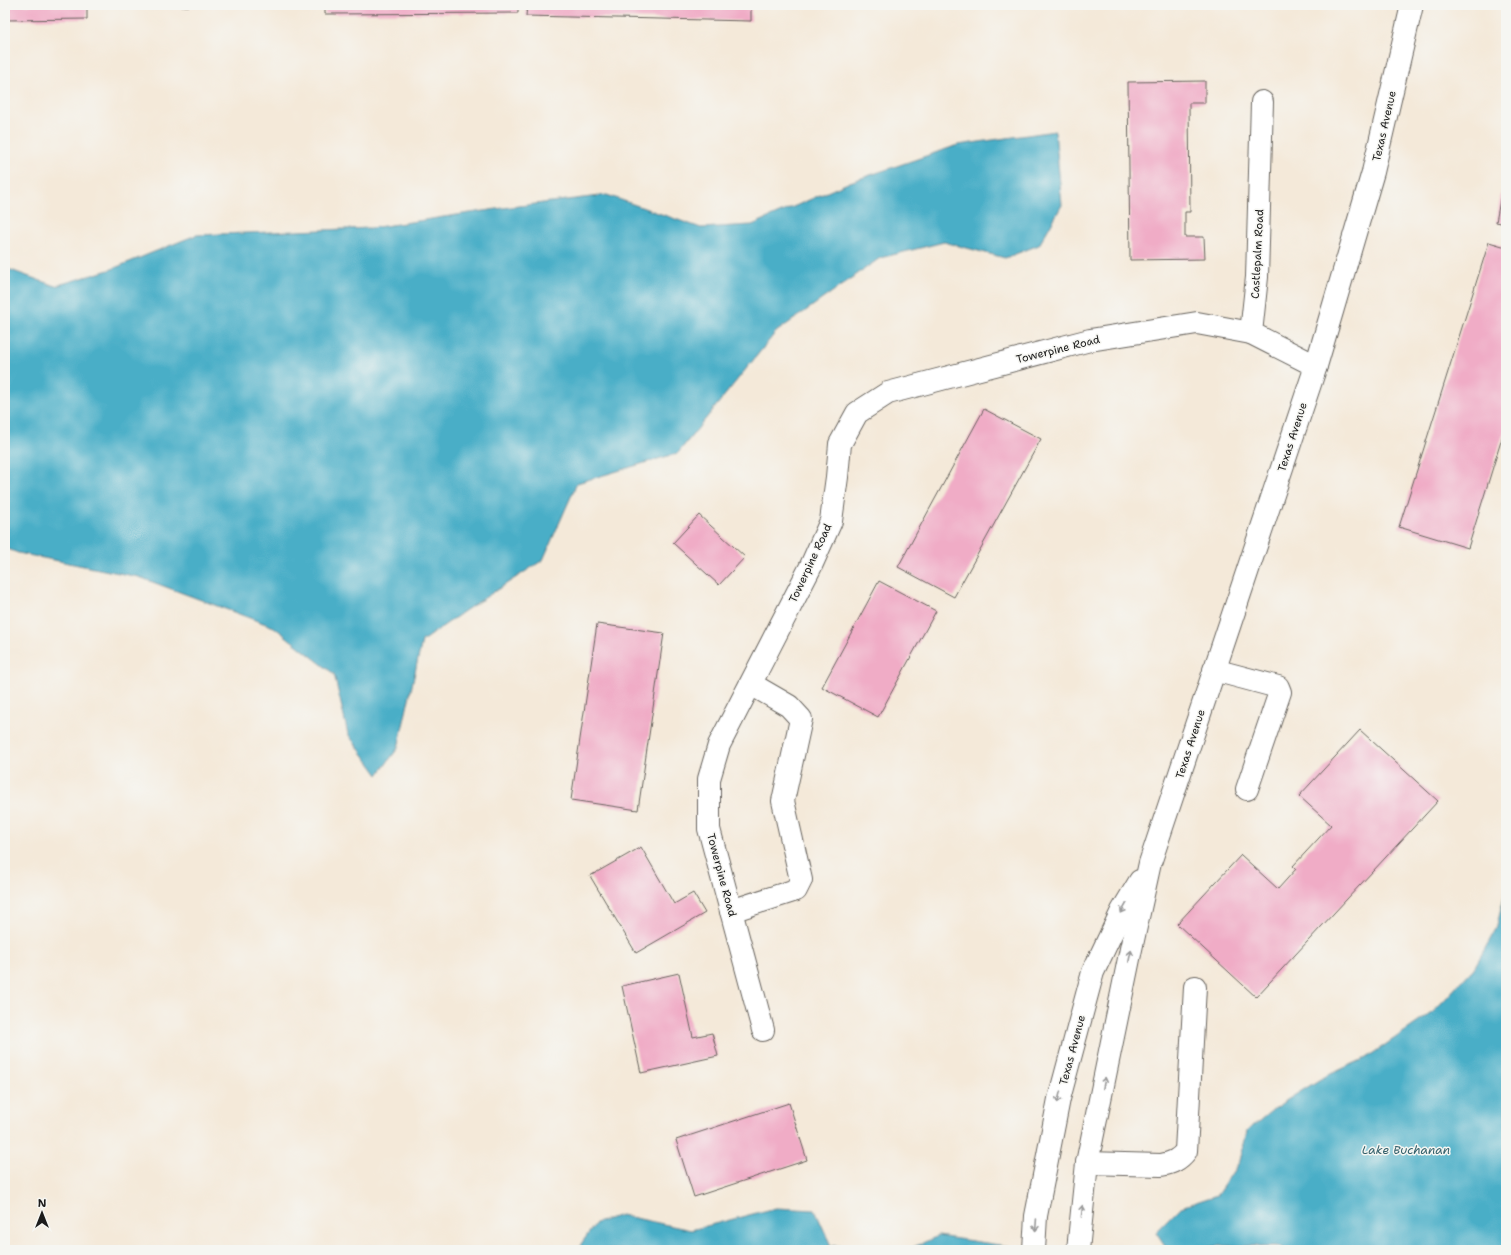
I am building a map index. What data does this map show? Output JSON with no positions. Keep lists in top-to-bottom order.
{
  "streets": {
    "street": ["Texas Avenue", "Castlepalm Road", "Towerpine Road"]
  },
  "crossings": [
    ["Castlepalm Road", "Towerpine Road"]
  ],
  "water": ["Lake Buchanan"],
  "north": "top"
}
